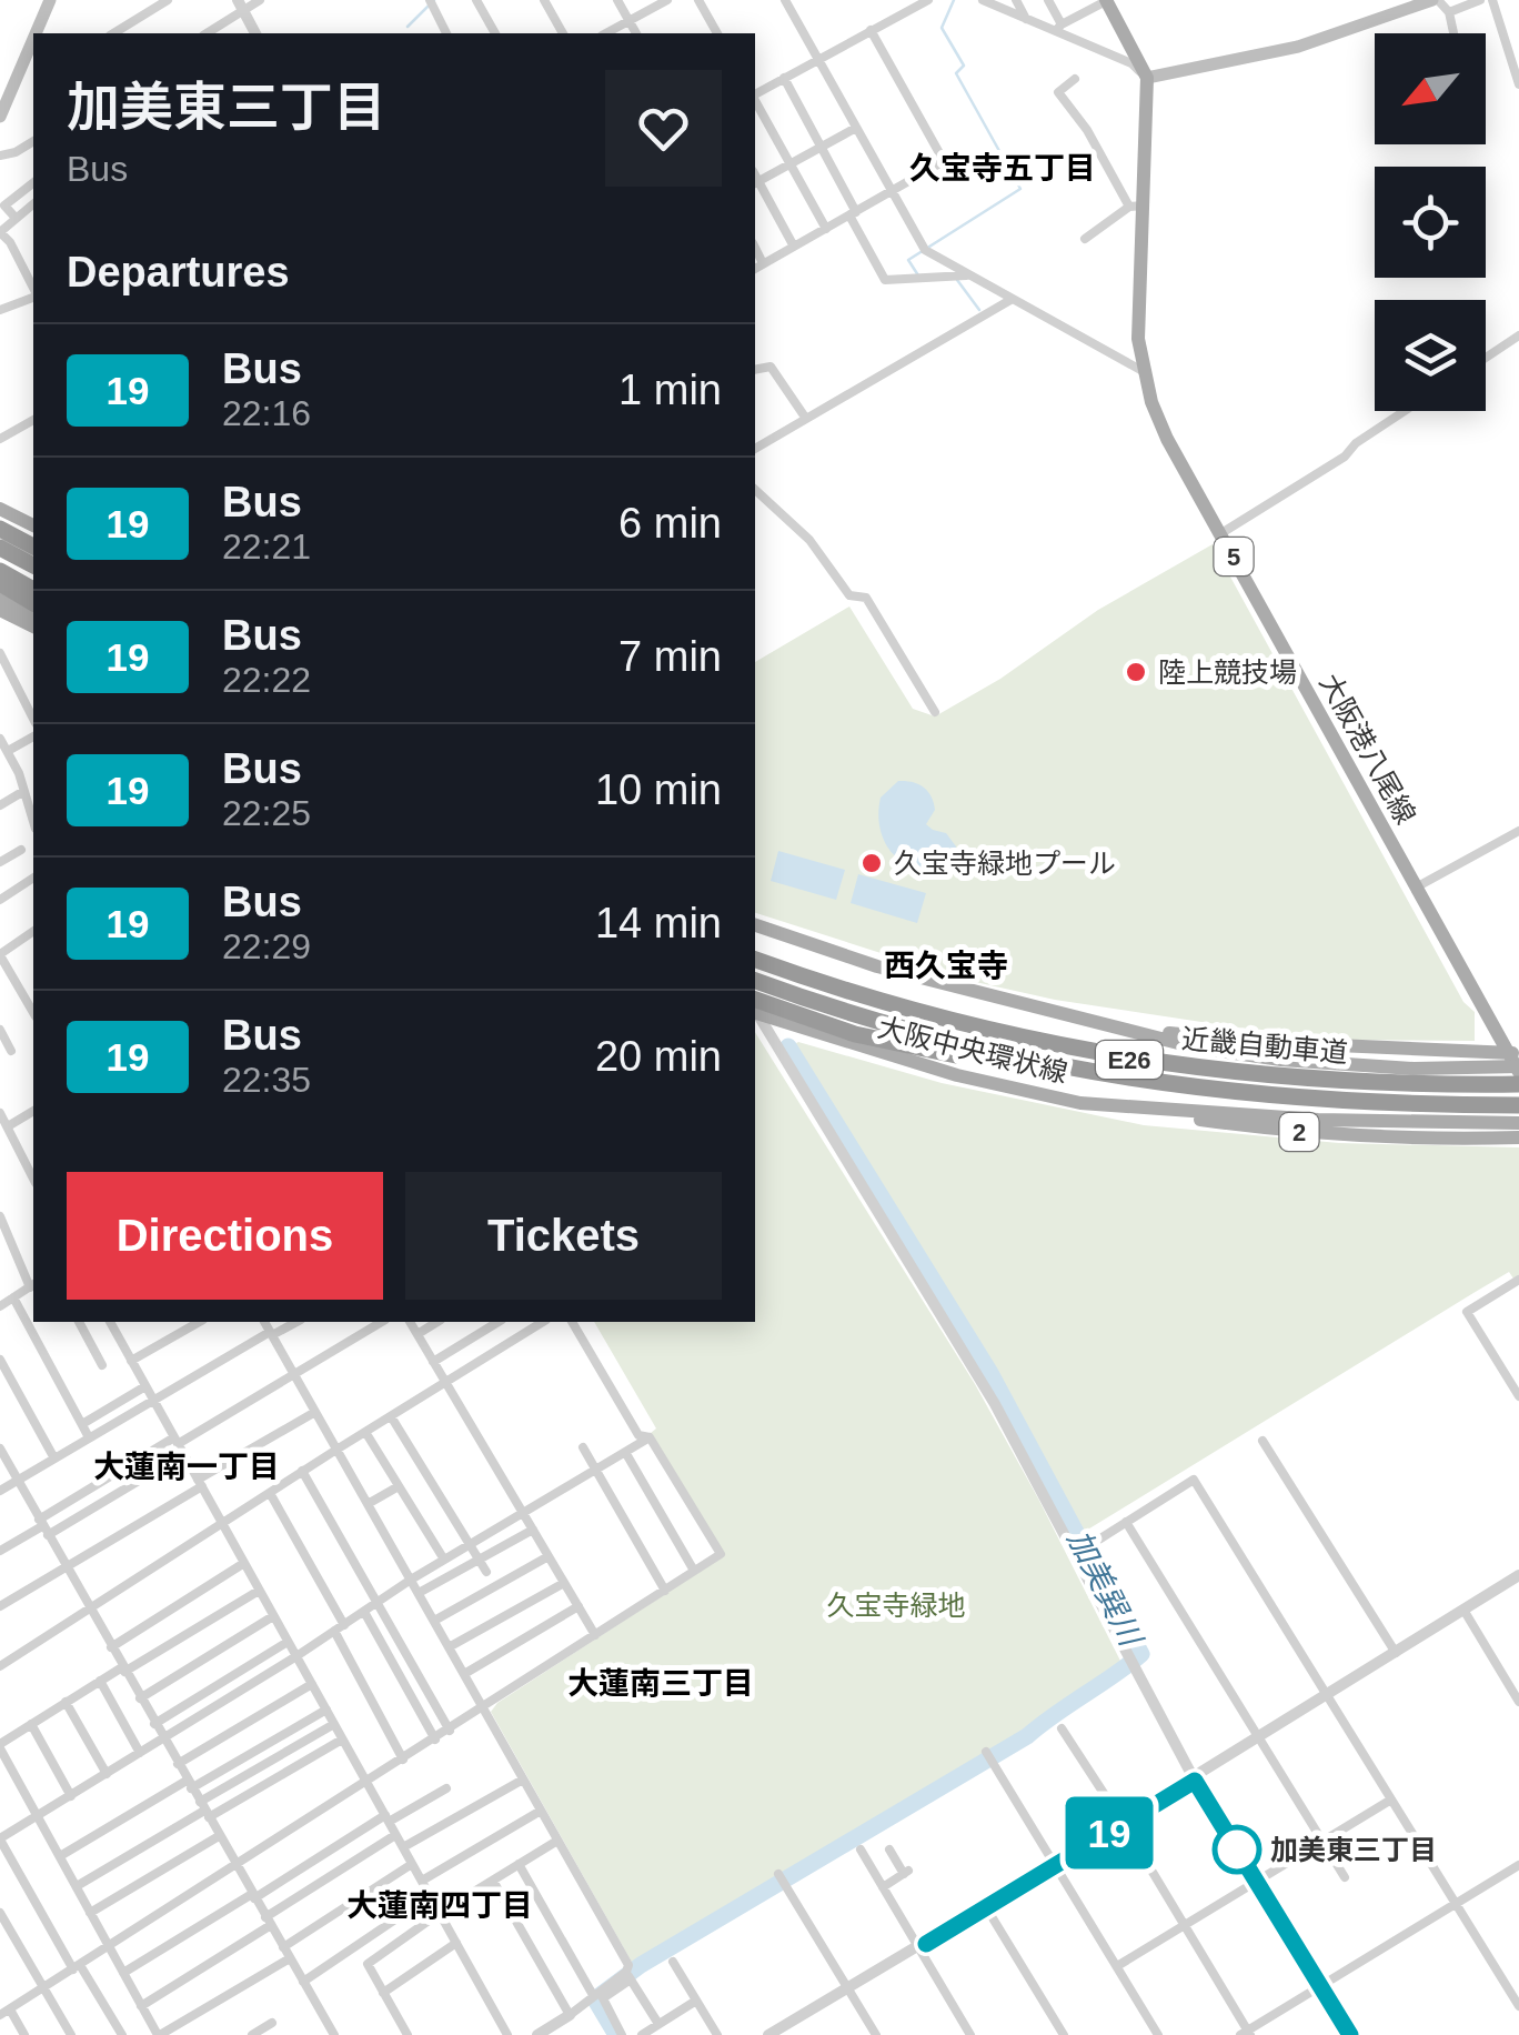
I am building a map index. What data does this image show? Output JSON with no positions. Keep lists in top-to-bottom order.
{
  "streets": {
    "highway": ["近畿自動車道", "E26"],
    "main road": [
      "5",
      "大阪港八尾線",
      "大阪中央環状線",
      "2"
    ]
  },
  "crossings": [
    ["大阪港八尾線", "大阪中央環状線"],
    ["大阪中央環状線", "2"]
  ],
  "districts": [
    "久宝寺五丁目",
    "西久宝寺",
    "大蓮南一丁目",
    "大蓮南三丁目",
    "大蓮南四丁目"
  ],
  "water": ["加美巽川"],
  "parks": ["久宝寺緑地"],
  "places": ["陸上競技場", "久宝寺緑地プール", "加美東三丁目"],
  "lines": ["bus line 19"],
  "north": "bottom left",
  "page": {
    "on_map": "19",
    "heading": [
      ["加美東三丁目", "Bus"],
      "Departures"
    ],
    "list": [
      {
        "mark": "19",
        "name": "Bus",
        "note": "22:16",
        "value": "1 min"
      },
      {
        "mark": "19",
        "name": "Bus",
        "note": "22:21",
        "value": "6 min"
      },
      {
        "mark": "19",
        "name": "Bus",
        "note": "22:22",
        "value": "7 min"
      },
      {
        "mark": "19",
        "name": "Bus",
        "note": "22:25",
        "value": "10 min"
      },
      {
        "mark": "19",
        "name": "Bus",
        "note": "22:29",
        "value": "14 min"
      },
      {
        "mark": "19",
        "name": "Bus",
        "note": "22:35",
        "value": "20 min"
      }
    ],
    "buttons": ["Directions", "Tickets"]
  }
}
